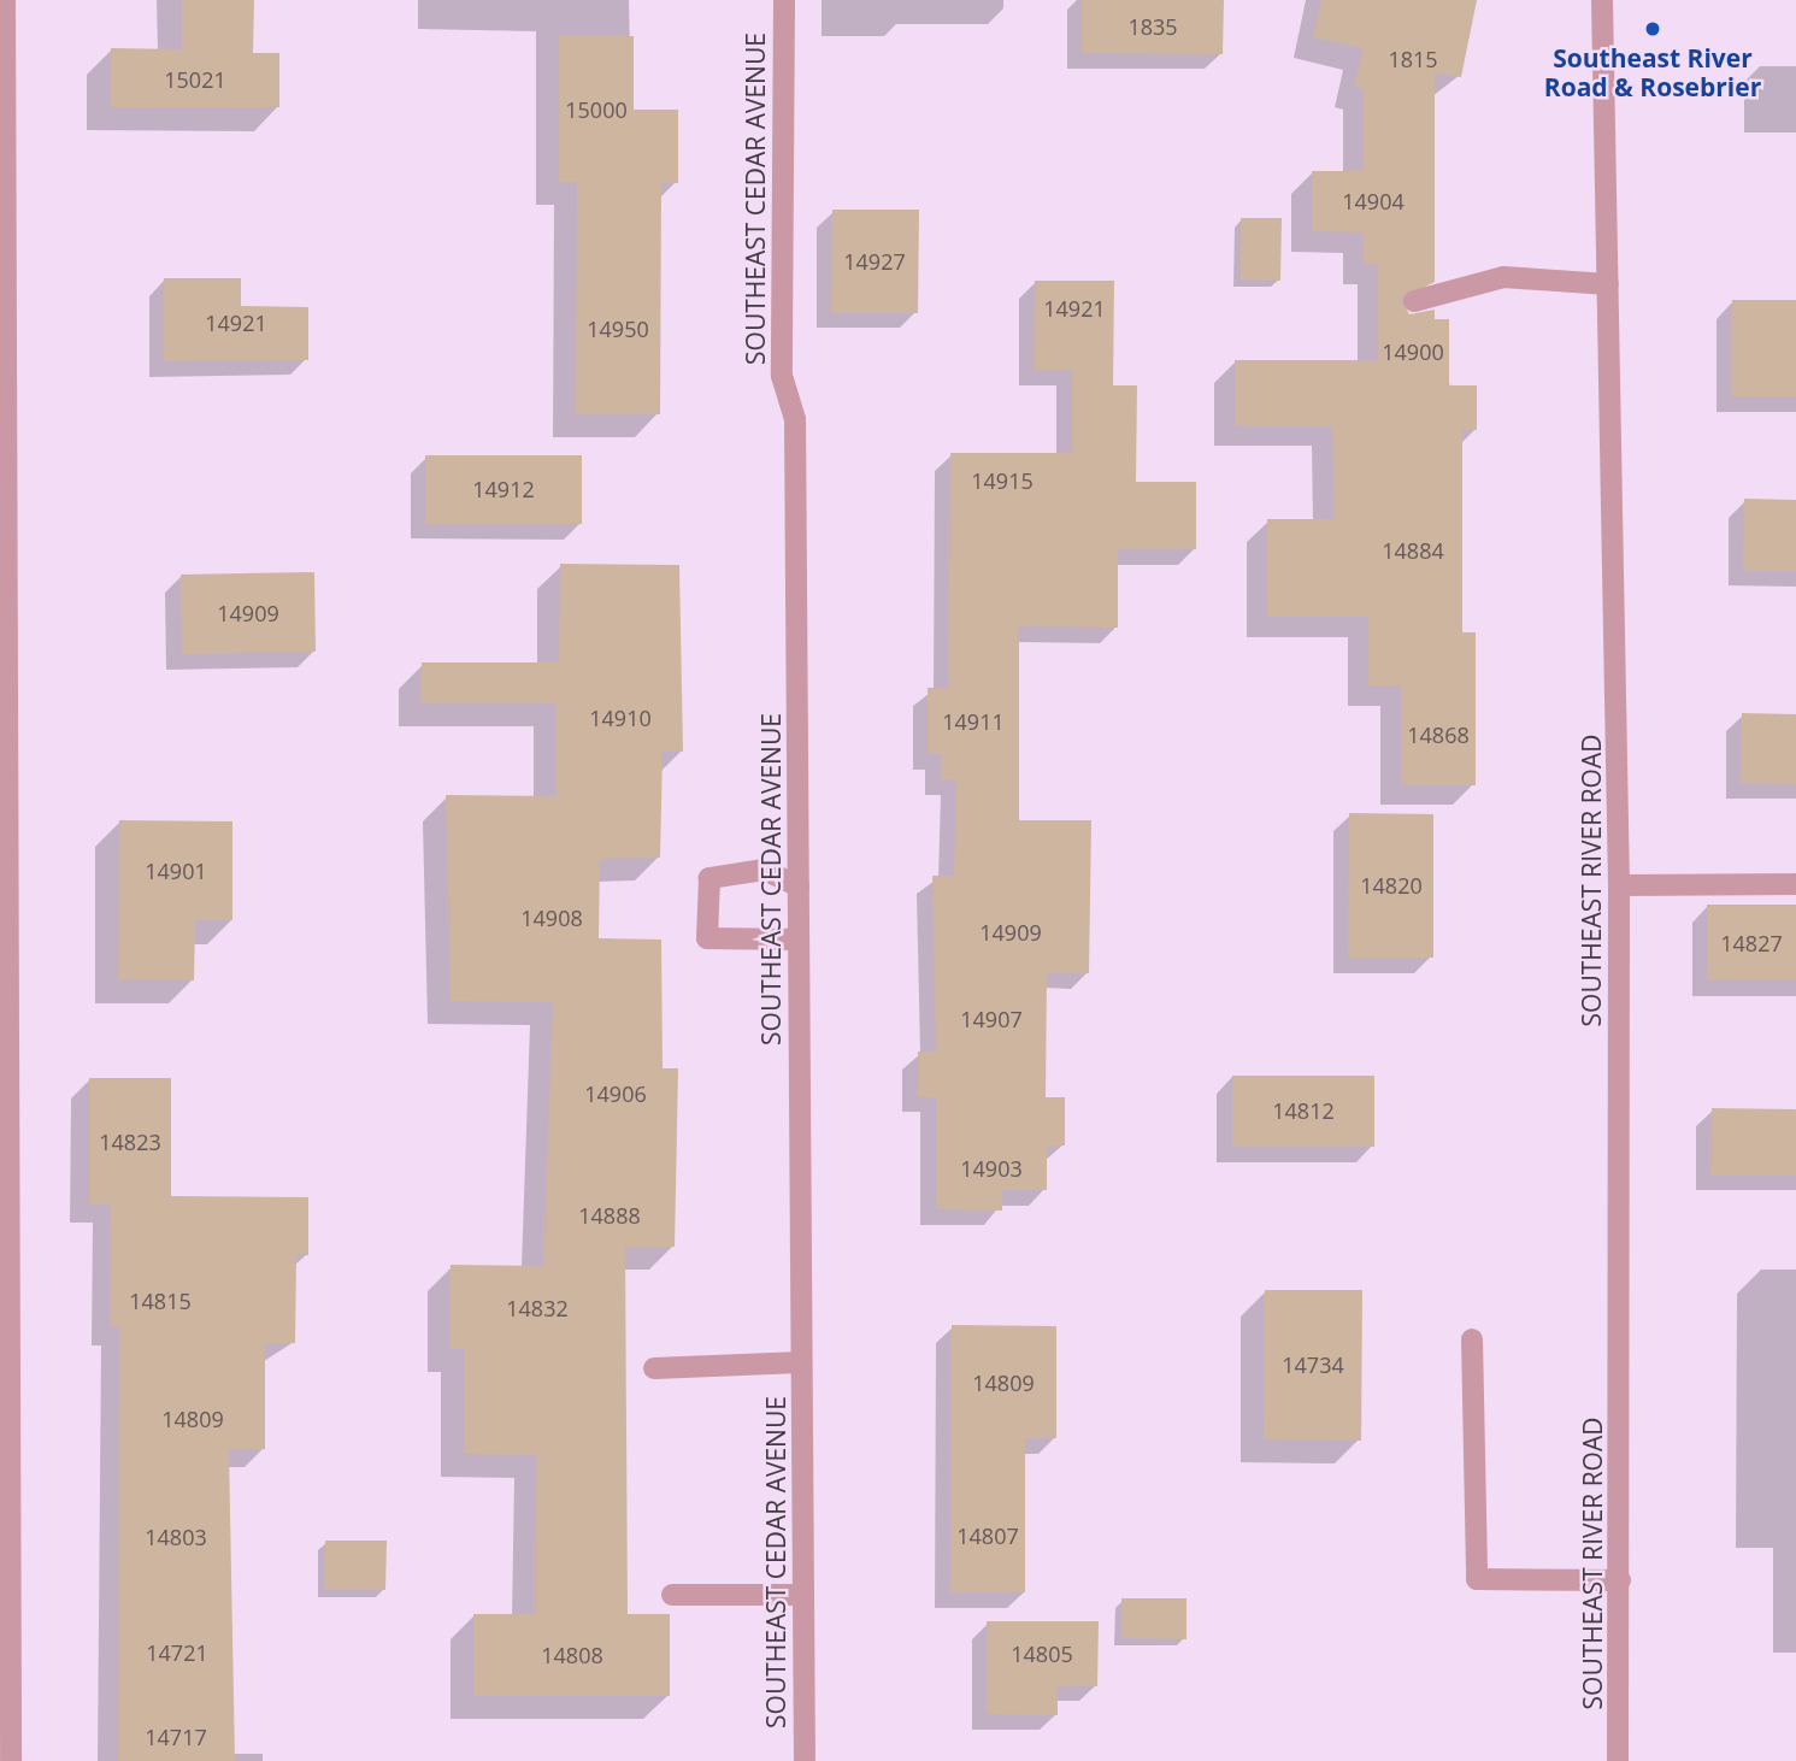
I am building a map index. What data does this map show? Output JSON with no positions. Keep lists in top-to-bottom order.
{
  "streets": {
    "street": ["SOUTHEAST CEDAR AVENUE", "SOUTHEAST RIVER ROAD"]
  },
  "places": ["Southeast River Road & Rosebrier"],
  "house_numbers": [
    "1835",
    "1815",
    "15021",
    "15000",
    "14904",
    "14927",
    "14921",
    "14921",
    "14950",
    "14900",
    "14915",
    "14912",
    "14884",
    "14909",
    "14910",
    "14911",
    "14868",
    "14901",
    "14820",
    "14908",
    "14909",
    "14827",
    "14907",
    "14906",
    "14812",
    "14823",
    "14903",
    "14888",
    "14815",
    "14832",
    "14734",
    "14809",
    "14809",
    "14807",
    "14803",
    "14721",
    "14805",
    "14808",
    "14717"
  ]
}
